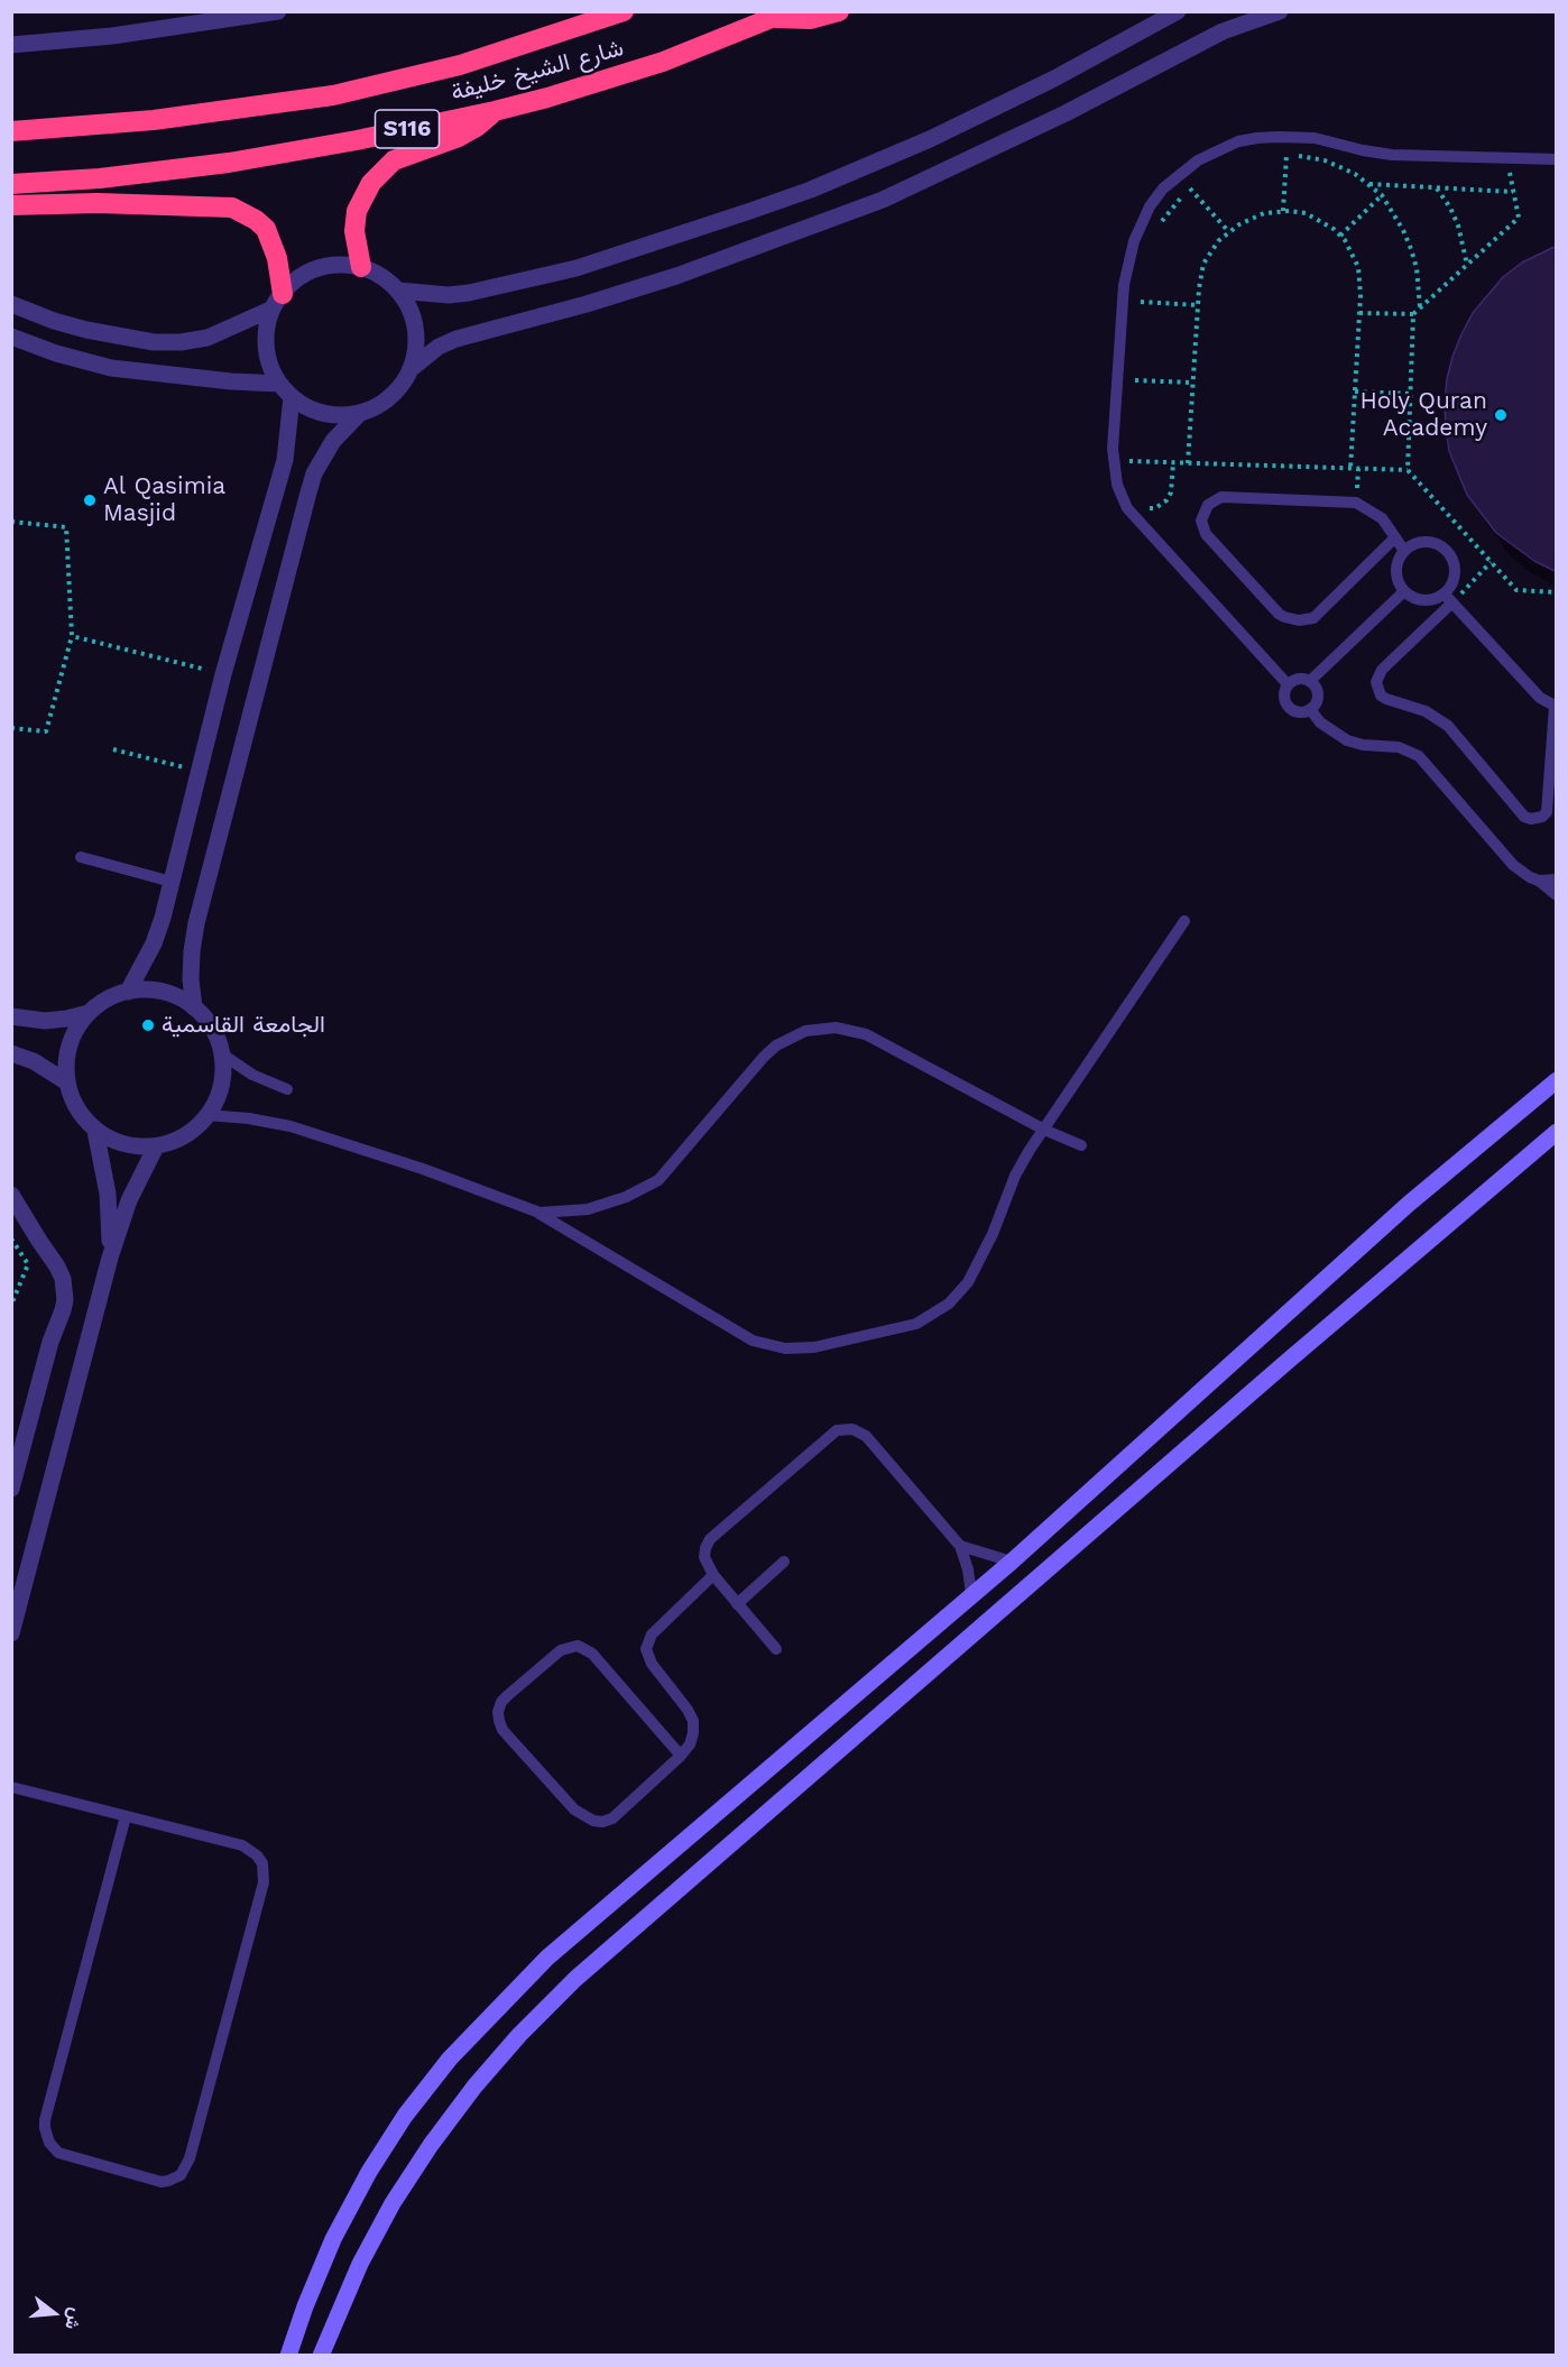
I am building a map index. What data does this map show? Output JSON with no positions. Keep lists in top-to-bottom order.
{
  "streets": {
    "highway": ["شارع الشيخ خليفة", "S116"]
  },
  "places": ["Holy Quran Academy", "Al Qasimia Masjid", "الجامعة القاسمية"],
  "north": "right"
}
